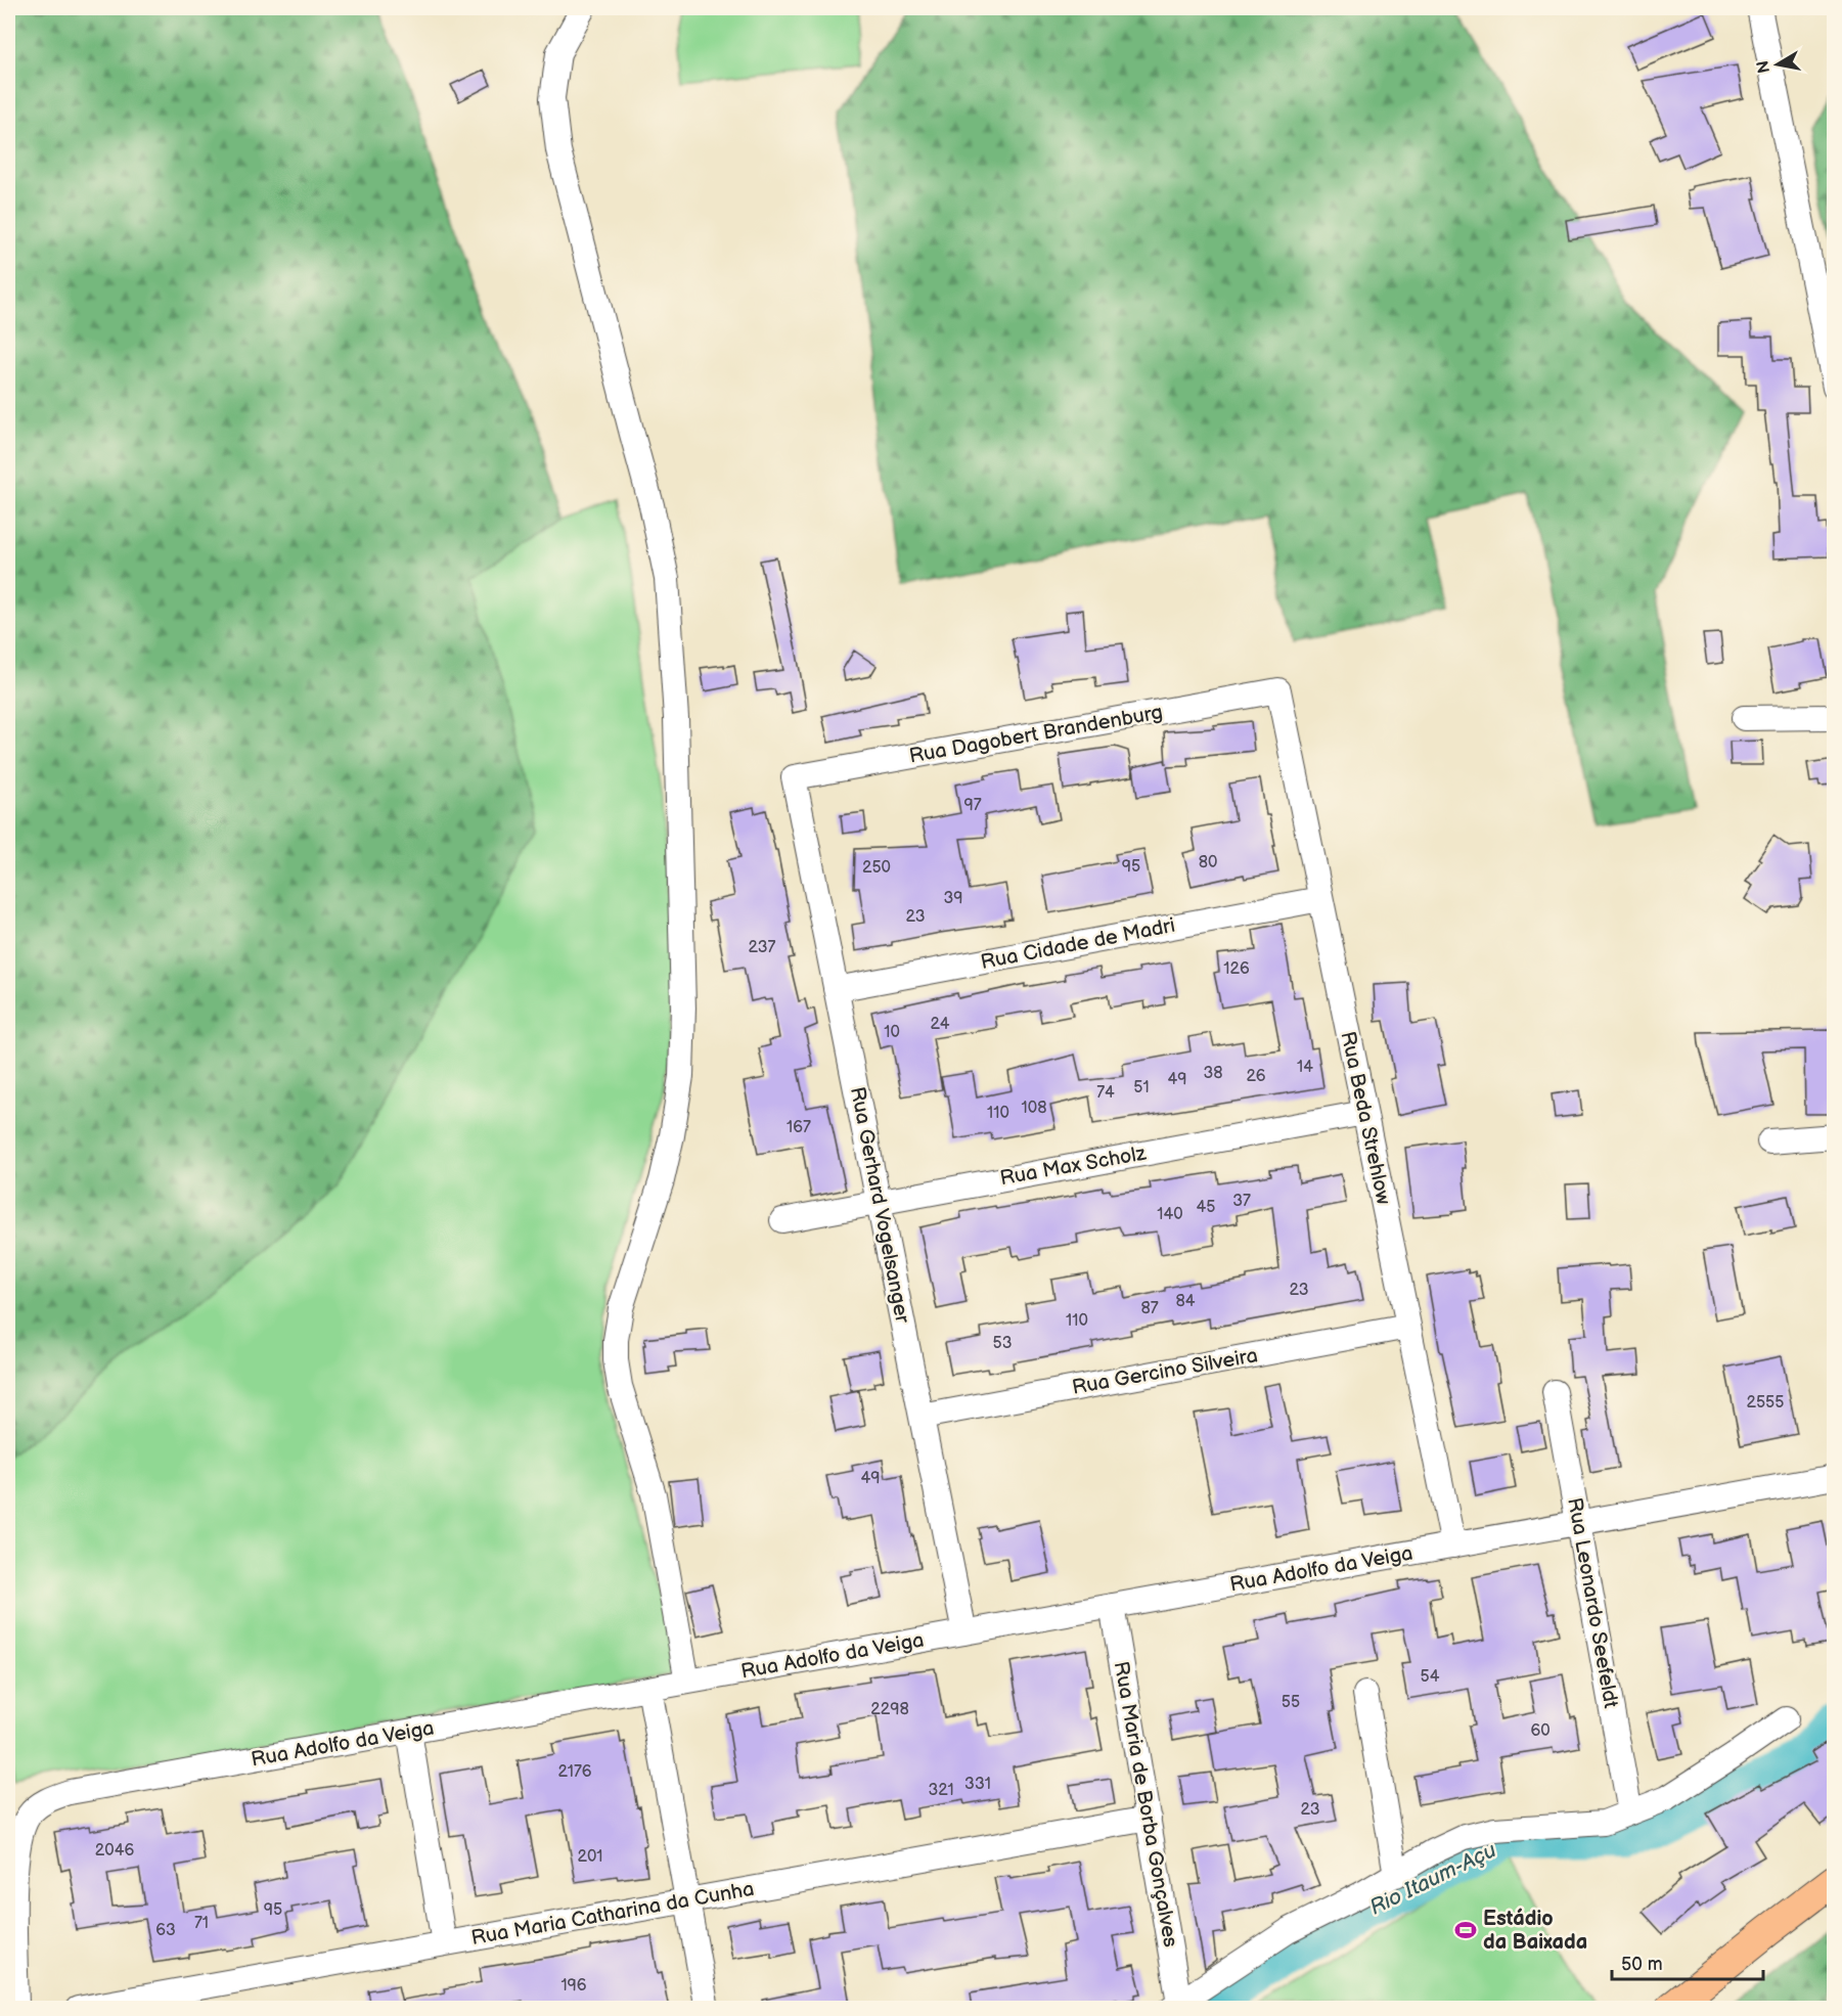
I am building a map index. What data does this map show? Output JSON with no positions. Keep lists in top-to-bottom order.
{
  "streets": {
    "street": [
      "Rua Dagobert Brandenburg",
      "Rua Cidade de Madri",
      "Rua Beda Strehlow",
      "Rua Max Scholz",
      "Rua Gerhard Vogelsanger",
      "Rua Gercino Silveira",
      "Rua Adolfo da Veiga",
      "Rua Leonardo Seefeldt",
      "Rua Maria de Borba Gonçalves",
      "Rua Maria Catharina da Cunha"
    ]
  },
  "crossings": [
    ["Rua Dagobert Brandenburg", "Rua Beda Strehlow"],
    ["Rua Dagobert Brandenburg", "Rua Gerhard Vogelsanger"],
    ["Rua Cidade de Madri", "Rua Beda Strehlow"],
    ["Rua Cidade de Madri", "Rua Gerhard Vogelsanger"],
    ["Rua Beda Strehlow", "Rua Max Scholz"],
    ["Rua Beda Strehlow", "Rua Gercino Silveira"],
    ["Rua Beda Strehlow", "Rua Adolfo da Veiga"],
    ["Rua Max Scholz", "Rua Gerhard Vogelsanger"],
    ["Rua Gerhard Vogelsanger", "Rua Gercino Silveira"],
    ["Rua Gerhard Vogelsanger", "Rua Adolfo da Veiga"],
    ["Rua Adolfo da Veiga", "Rua Leonardo Seefeldt"],
    ["Rua Adolfo da Veiga", "Rua Maria de Borba Gonçalves"],
    ["Rua Maria de Borba Gonçalves", "Rua Maria Catharina da Cunha"]
  ],
  "water": ["Rio Itaum-Açu"],
  "places": {
    "sports": ["Estádio da Baixada"]
  },
  "house_numbers": [
    "97",
    "80",
    "95",
    "250",
    "39",
    "23",
    "237",
    "126",
    "24",
    "10",
    "14",
    "38",
    "26",
    "49",
    "51",
    "74",
    "108",
    "110",
    "167",
    "37",
    "45",
    "140",
    "23",
    "84",
    "87",
    "110",
    "53",
    "2555",
    "49",
    "54",
    "55",
    "2298",
    "60",
    "2176",
    "331",
    "321",
    "23",
    "2046",
    "201",
    "95",
    "71",
    "63",
    "196"
  ],
  "scale_bar": "50 m",
  "north": "left"
}
